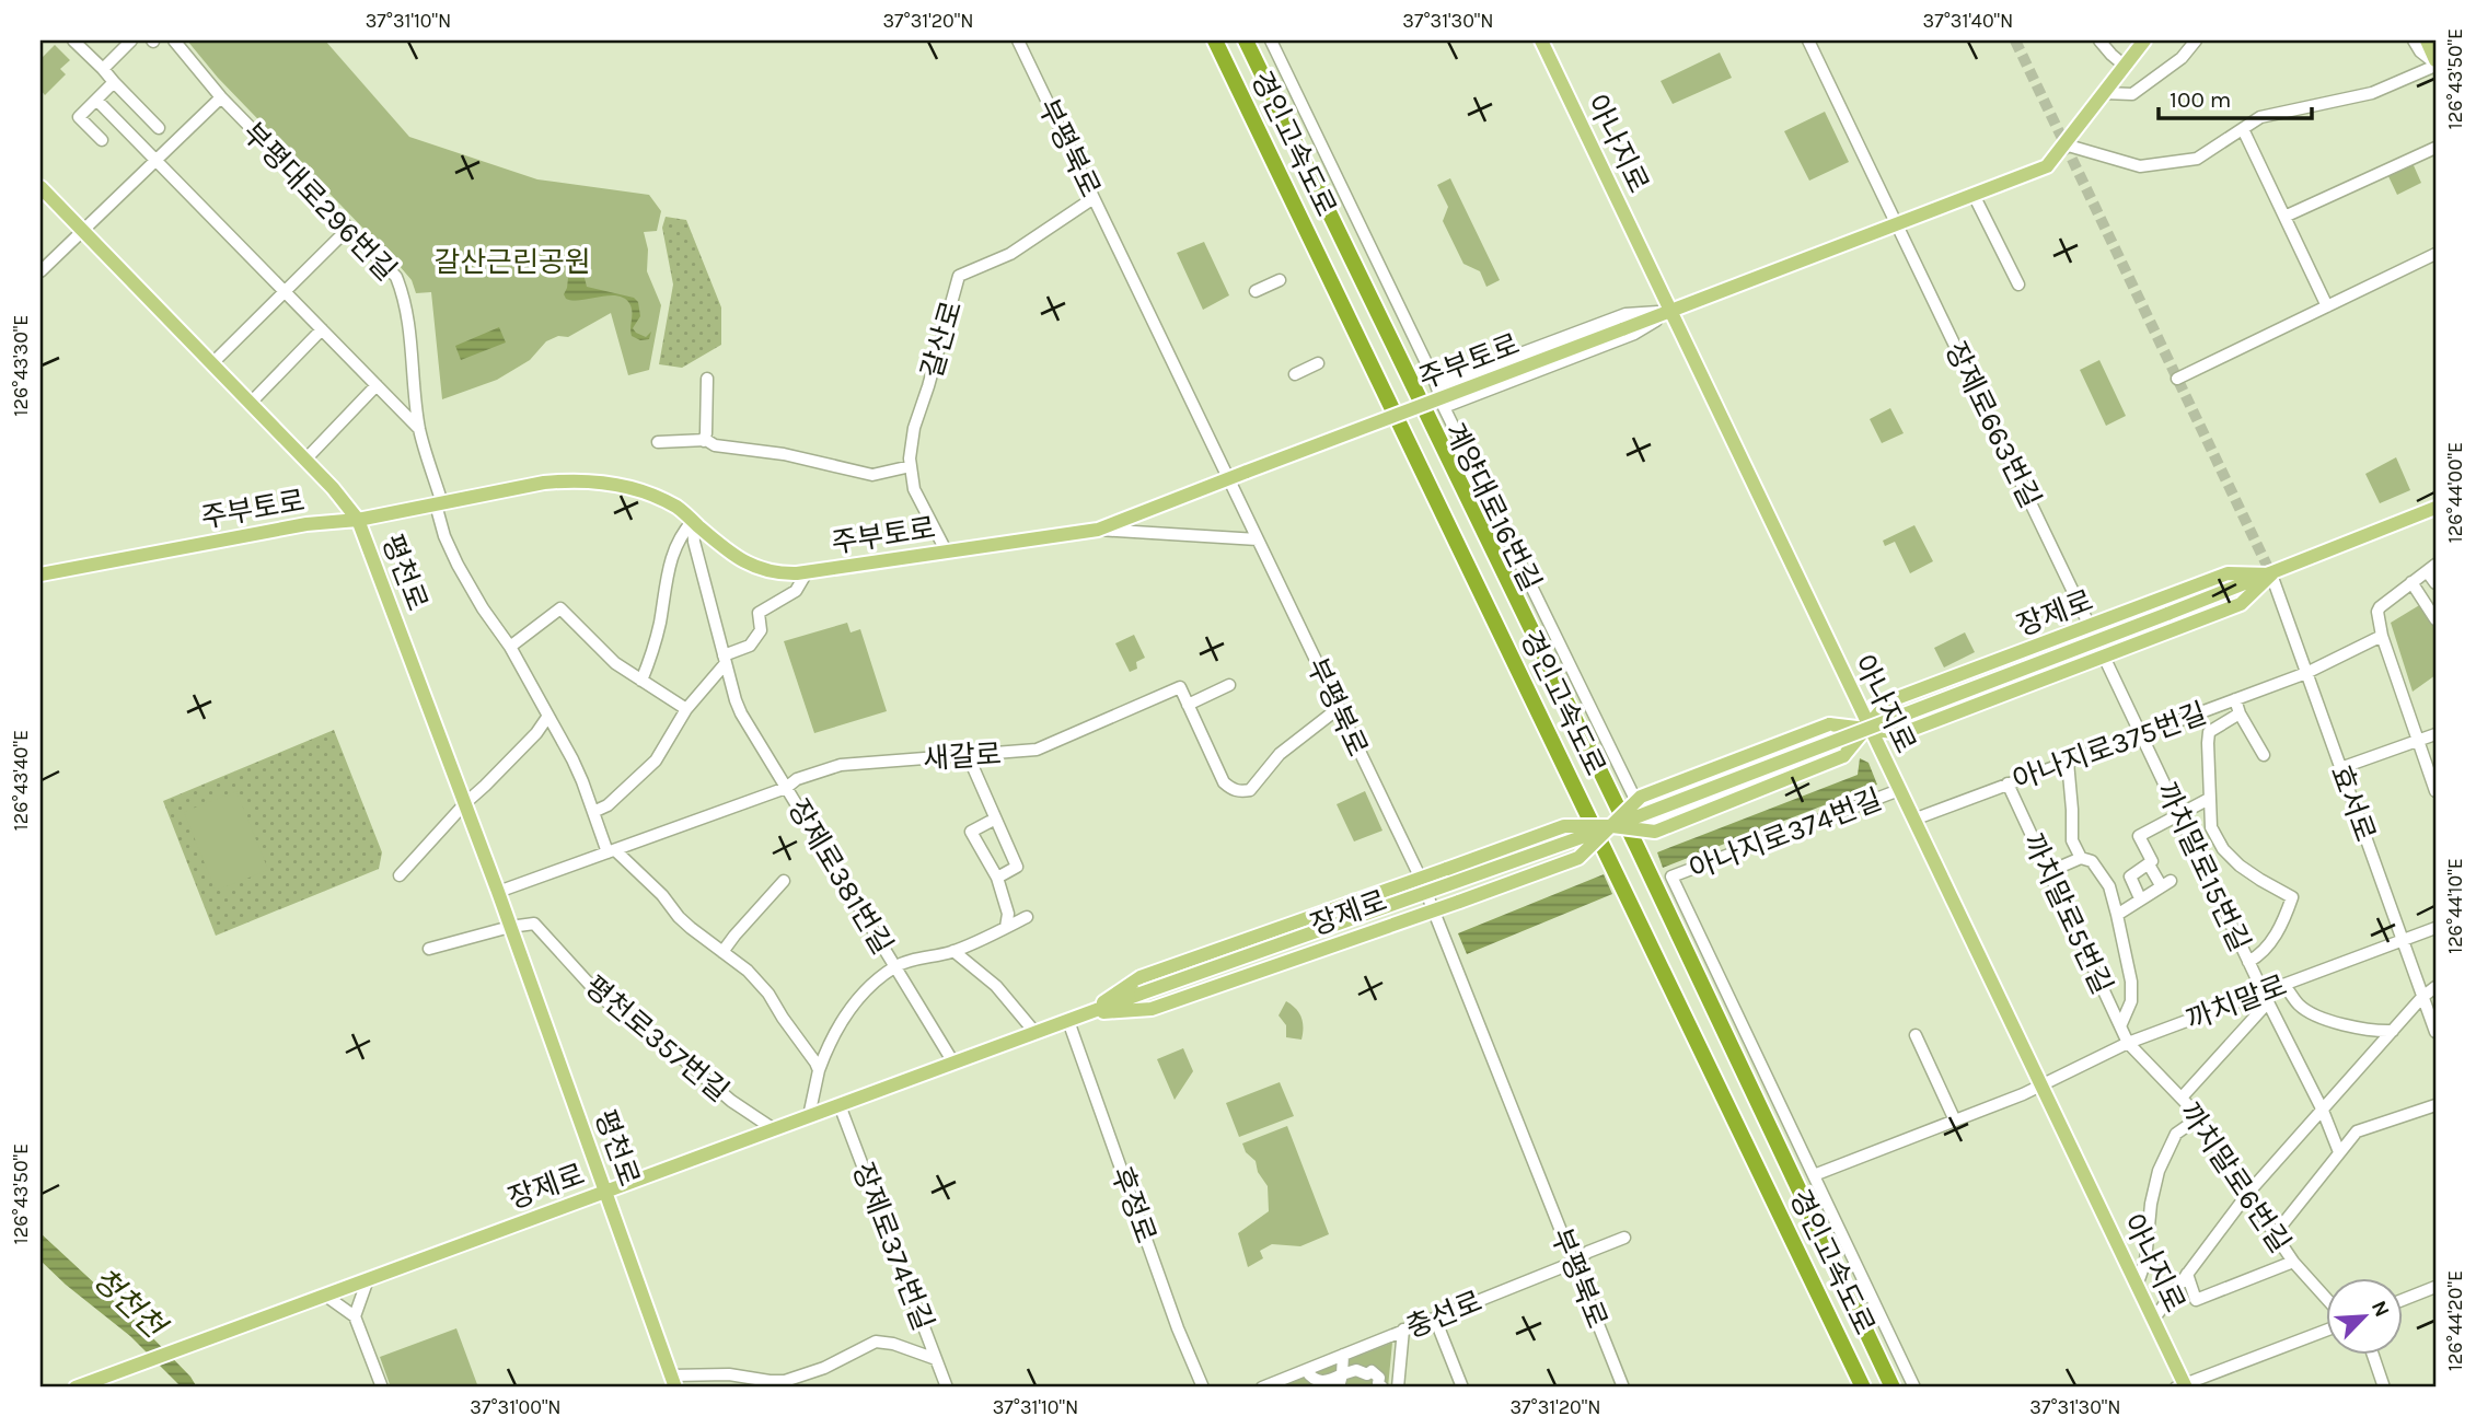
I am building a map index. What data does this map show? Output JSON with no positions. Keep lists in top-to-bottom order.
{
  "streets": {
    "highway": ["경인고속도로"],
    "main road": [
      "아나지로",
      "주부토로",
      "평천로",
      "장제로"
    ],
    "street": [
      "부평북로",
      "부평대로296번길",
      "갈산로",
      "장제로663번길",
      "계양대로16번길",
      "아나지로375번길",
      "새갈로",
      "효서로",
      "아나지로374번길",
      "까치말로15번길",
      "장제로381번길",
      "까치말로5번길",
      "까치말로",
      "평천로357번길",
      "까치말로6번길",
      "후정로",
      "장제로374번길",
      "충선로"
    ]
  },
  "crossings": [
    ["아나지로", "주부토로"],
    ["아나지로", "장제로"],
    ["아나지로", "아나지로375번길"],
    ["아나지로", "아나지로374번길"],
    ["아나지로", "까치말로"],
    ["부평북로", "갈산로"],
    ["부평북로", "주부토로"],
    ["부평북로", "장제로"],
    ["부평북로", "충선로"],
    ["부평대로296번길", "주부토로"],
    ["부평대로296번길", "새갈로"],
    ["갈산로", "주부토로"],
    ["주부토로", "장제로663번길"],
    ["주부토로", "평천로"],
    ["주부토로", "장제로381번길"],
    ["장제로663번길", "장제로"],
    ["평천로", "장제로"],
    ["평천로", "새갈로"],
    ["평천로", "평천로357번길"],
    ["장제로", "효서로"],
    ["장제로", "까치말로15번길"],
    ["장제로", "장제로381번길"],
    ["장제로", "평천로357번길"],
    ["장제로", "후정로"],
    ["장제로", "장제로374번길"],
    ["아나지로375번길", "효서로"],
    ["아나지로375번길", "까치말로15번길"],
    ["아나지로375번길", "까치말로5번길"],
    ["새갈로", "장제로381번길"],
    ["효서로", "까치말로"],
    ["아나지로374번길", "까치말로"],
    ["까치말로15번길", "까치말로"],
    ["까치말로5번길", "까치말로"],
    ["까치말로5번길", "까치말로6번길"],
    ["까치말로", "까치말로6번길"]
  ],
  "water": ["청천천"],
  "parks": ["갈산근린공원"],
  "scale_bar": "100 m",
  "north": "top right",
  "coordinates": [
    "37°31'10\"N",
    "37°31'20\"N",
    "37°31'30\"N",
    "37°31'40\"N",
    "126°43'50\"E",
    "126°43'30\"E",
    "126°44'00\"E",
    "126°43'40\"E",
    "126°44'10\"E",
    "126°44'20\"E",
    "37°31'00\"N"
  ]
}
